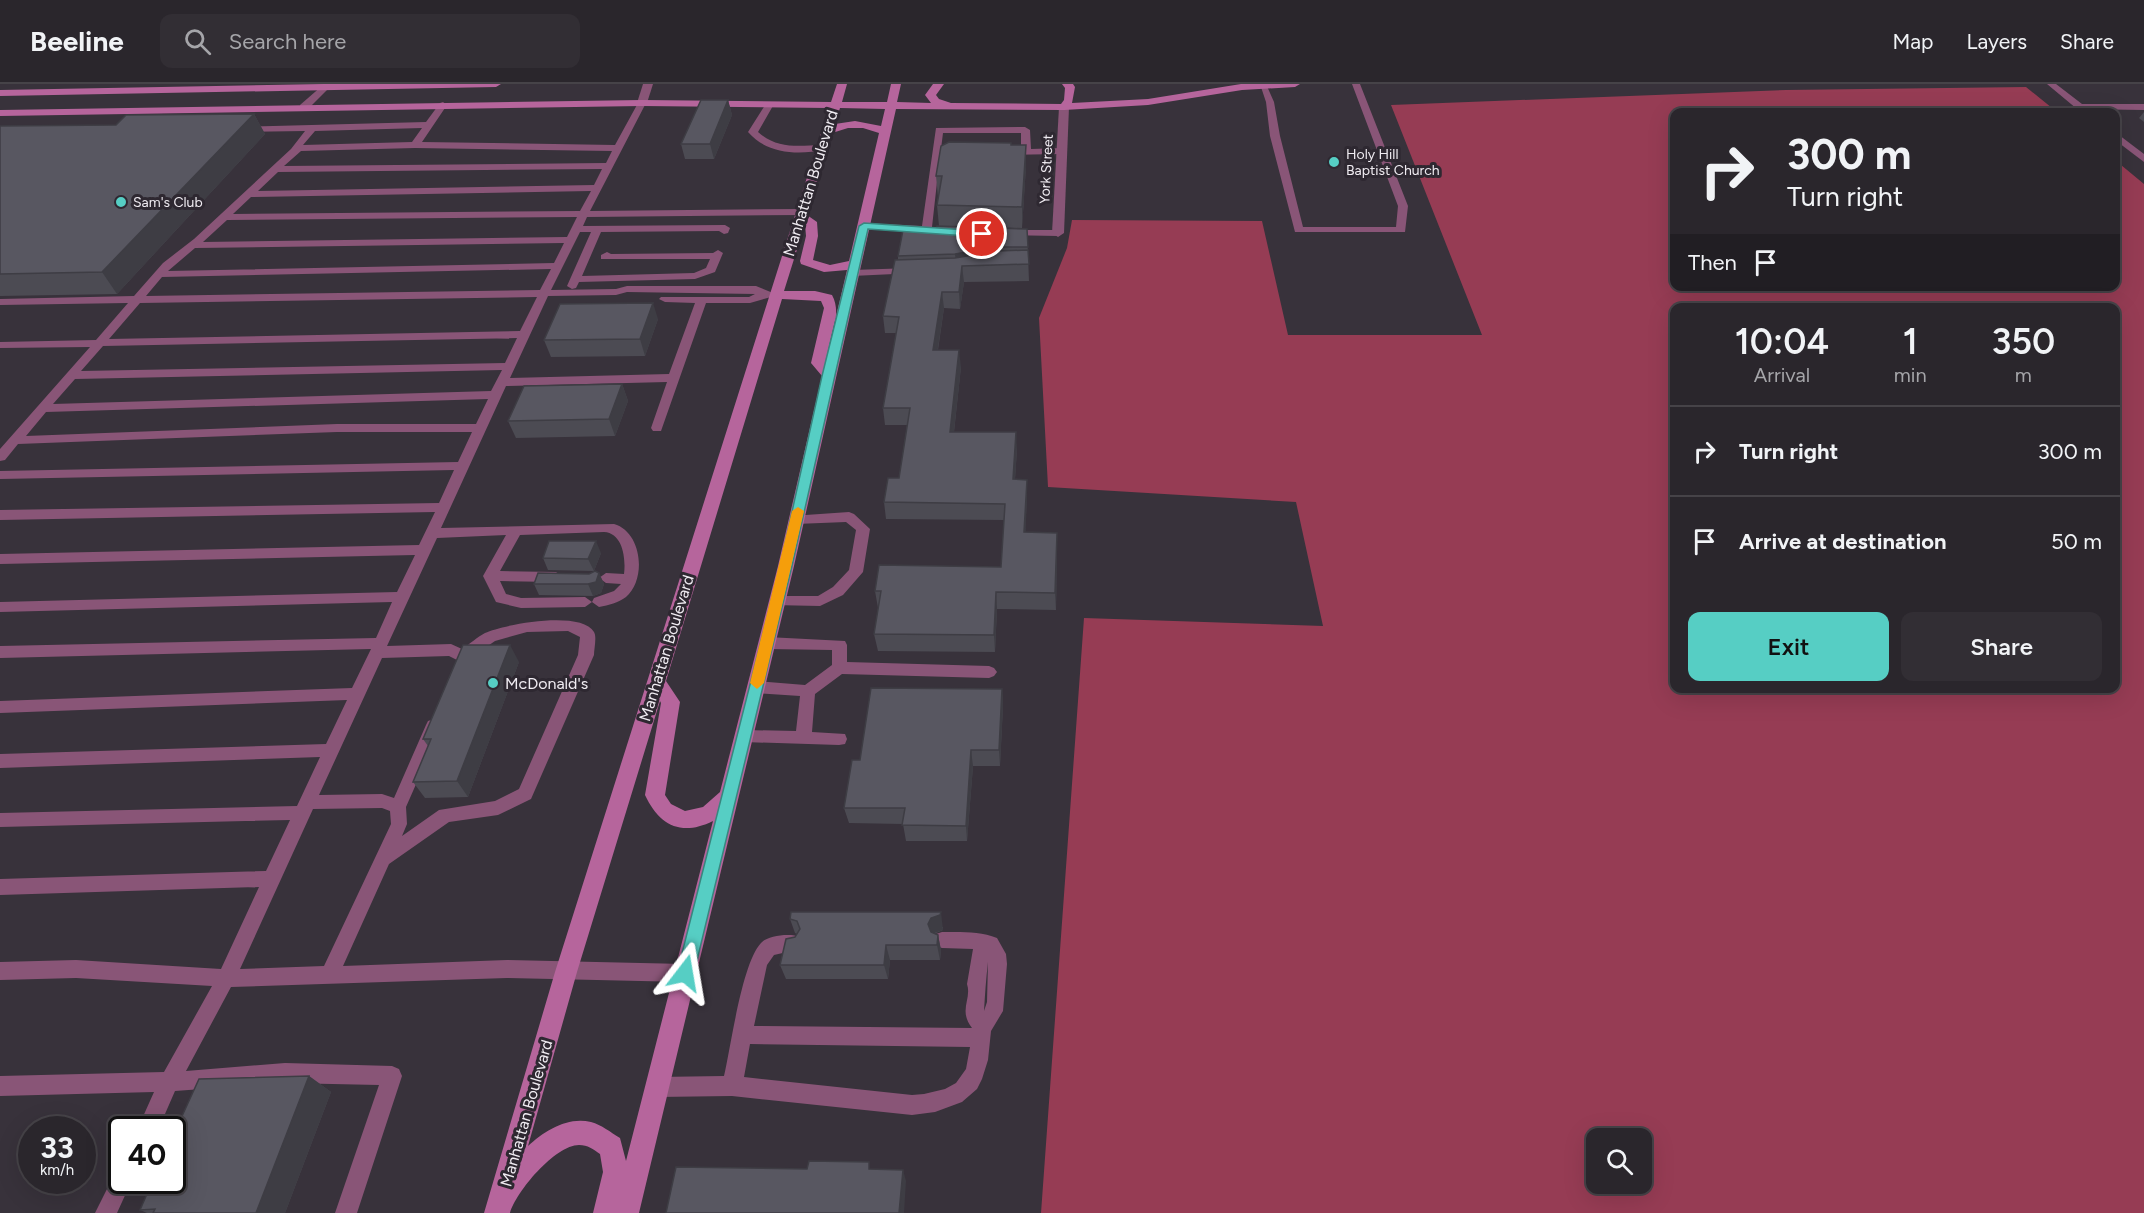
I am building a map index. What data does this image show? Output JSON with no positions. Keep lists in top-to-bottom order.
{
  "streets": {
    "street": ["York Street", "Manhattan Boulevard"]
  },
  "places": ["Holy Hill Baptist Church", "Sam's Club", "McDonald's"],
  "page": {
    "header": "Beeline",
    "search": "Search here",
    "nav": ["Map", "Layers", "Share"],
    "turn": ["300 m", "Turn right"],
    "then": "Then",
    "eta": [
      "10:04",
      "Arrival",
      "1",
      "min",
      "350",
      "m"
    ],
    "list": [
      {
        "name": "Turn right",
        "value": "300 m"
      },
      {
        "name": "Arrive at destination",
        "value": "50 m"
      }
    ],
    "buttons": ["Exit", "Share"],
    "speed": "33 km/h",
    "limit": "40"
  }
}
